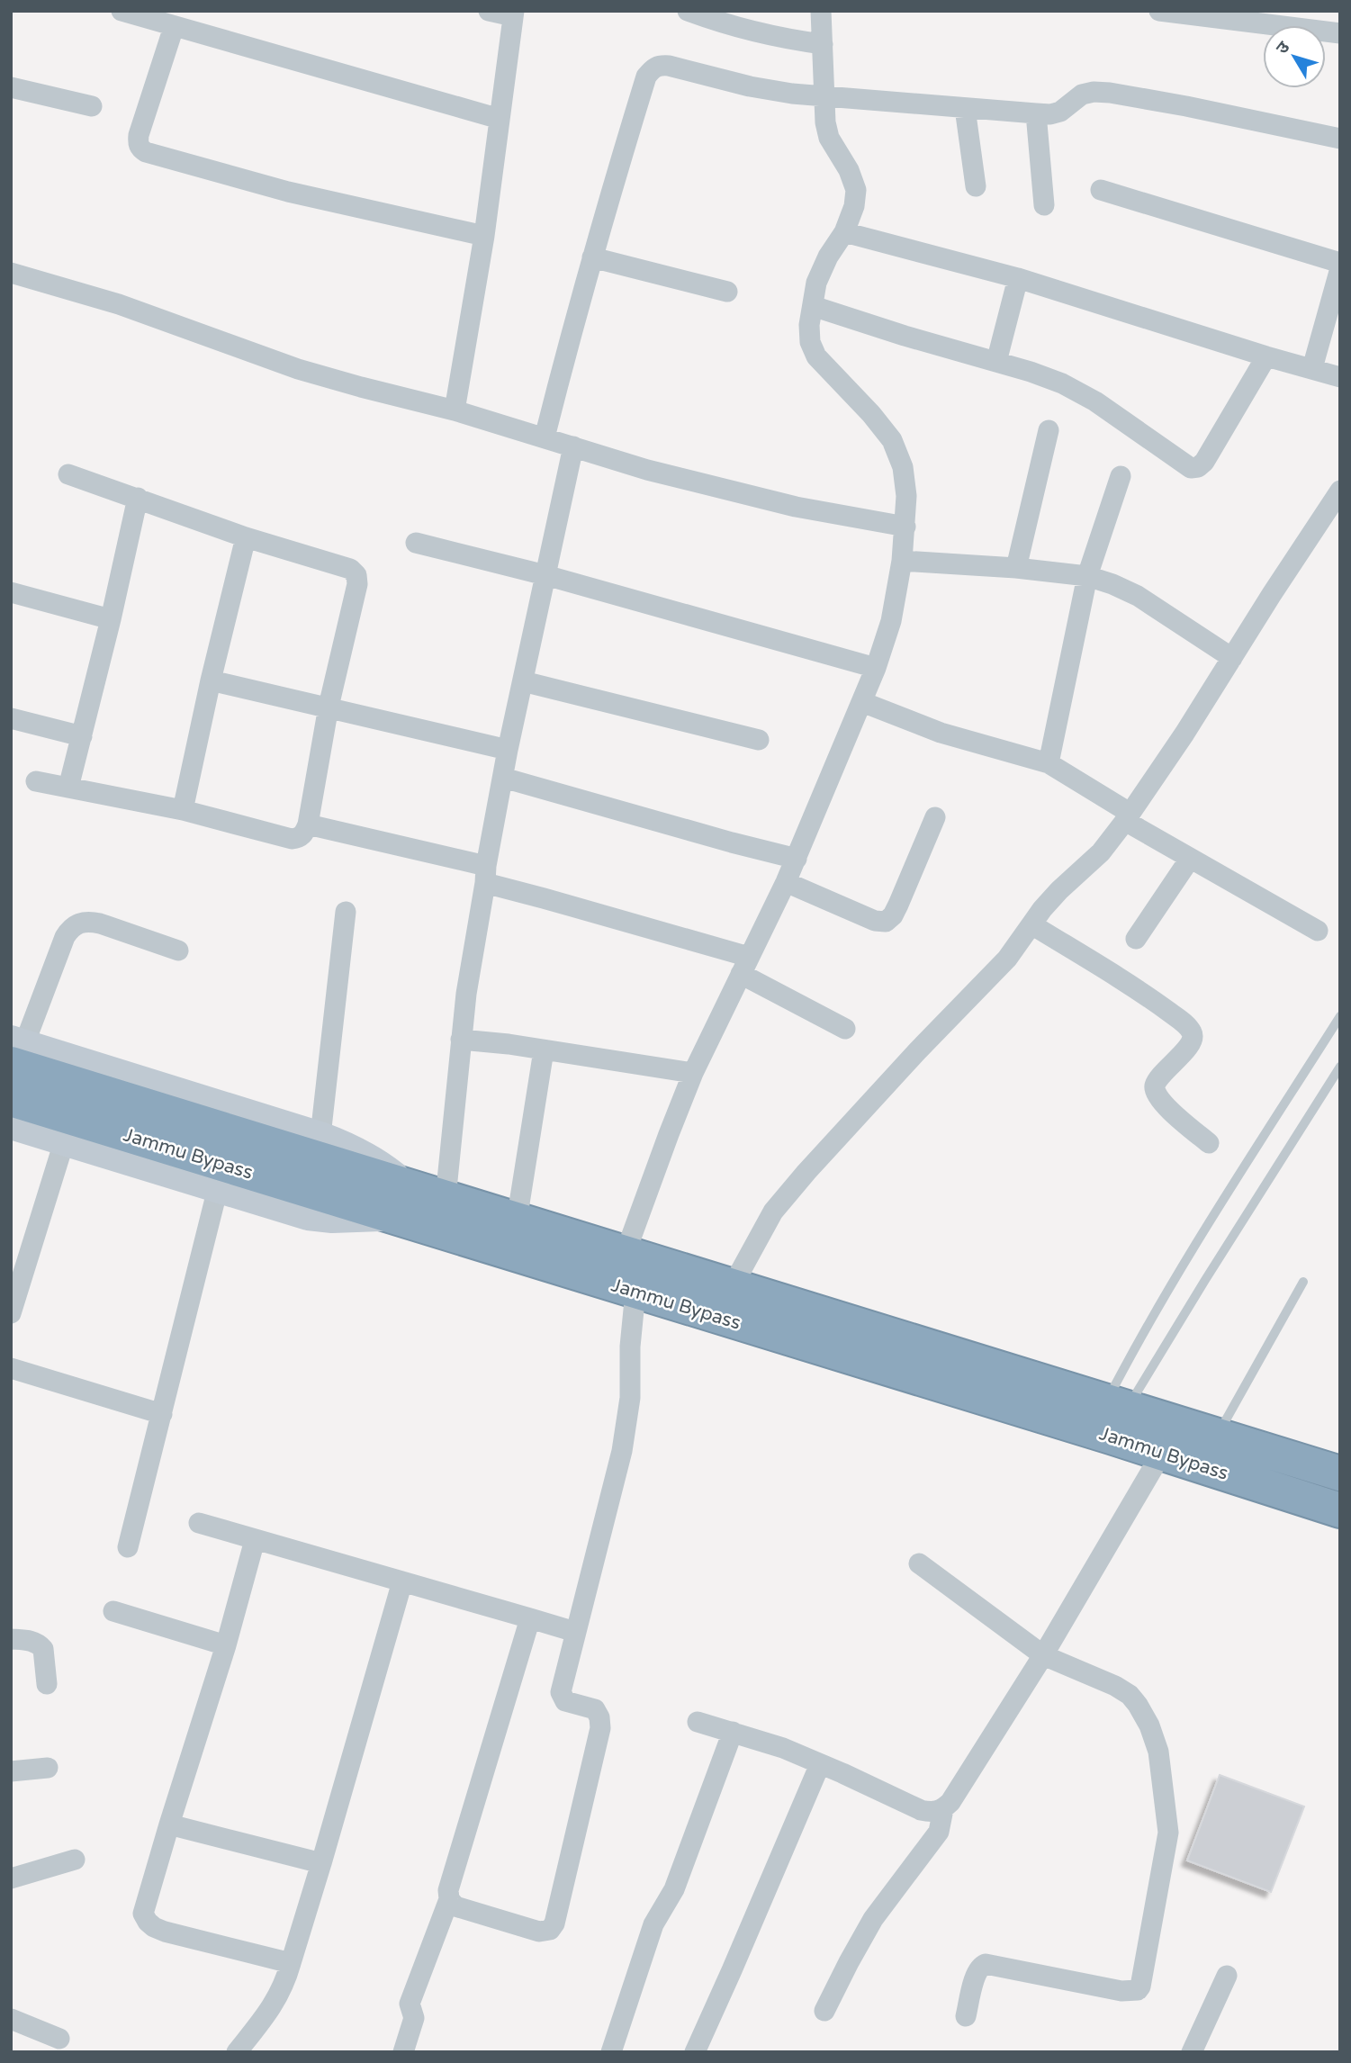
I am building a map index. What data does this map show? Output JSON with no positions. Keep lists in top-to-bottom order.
{
  "streets": {
    "highway": ["Jammu Bypass"]
  },
  "north": "top left"
}
